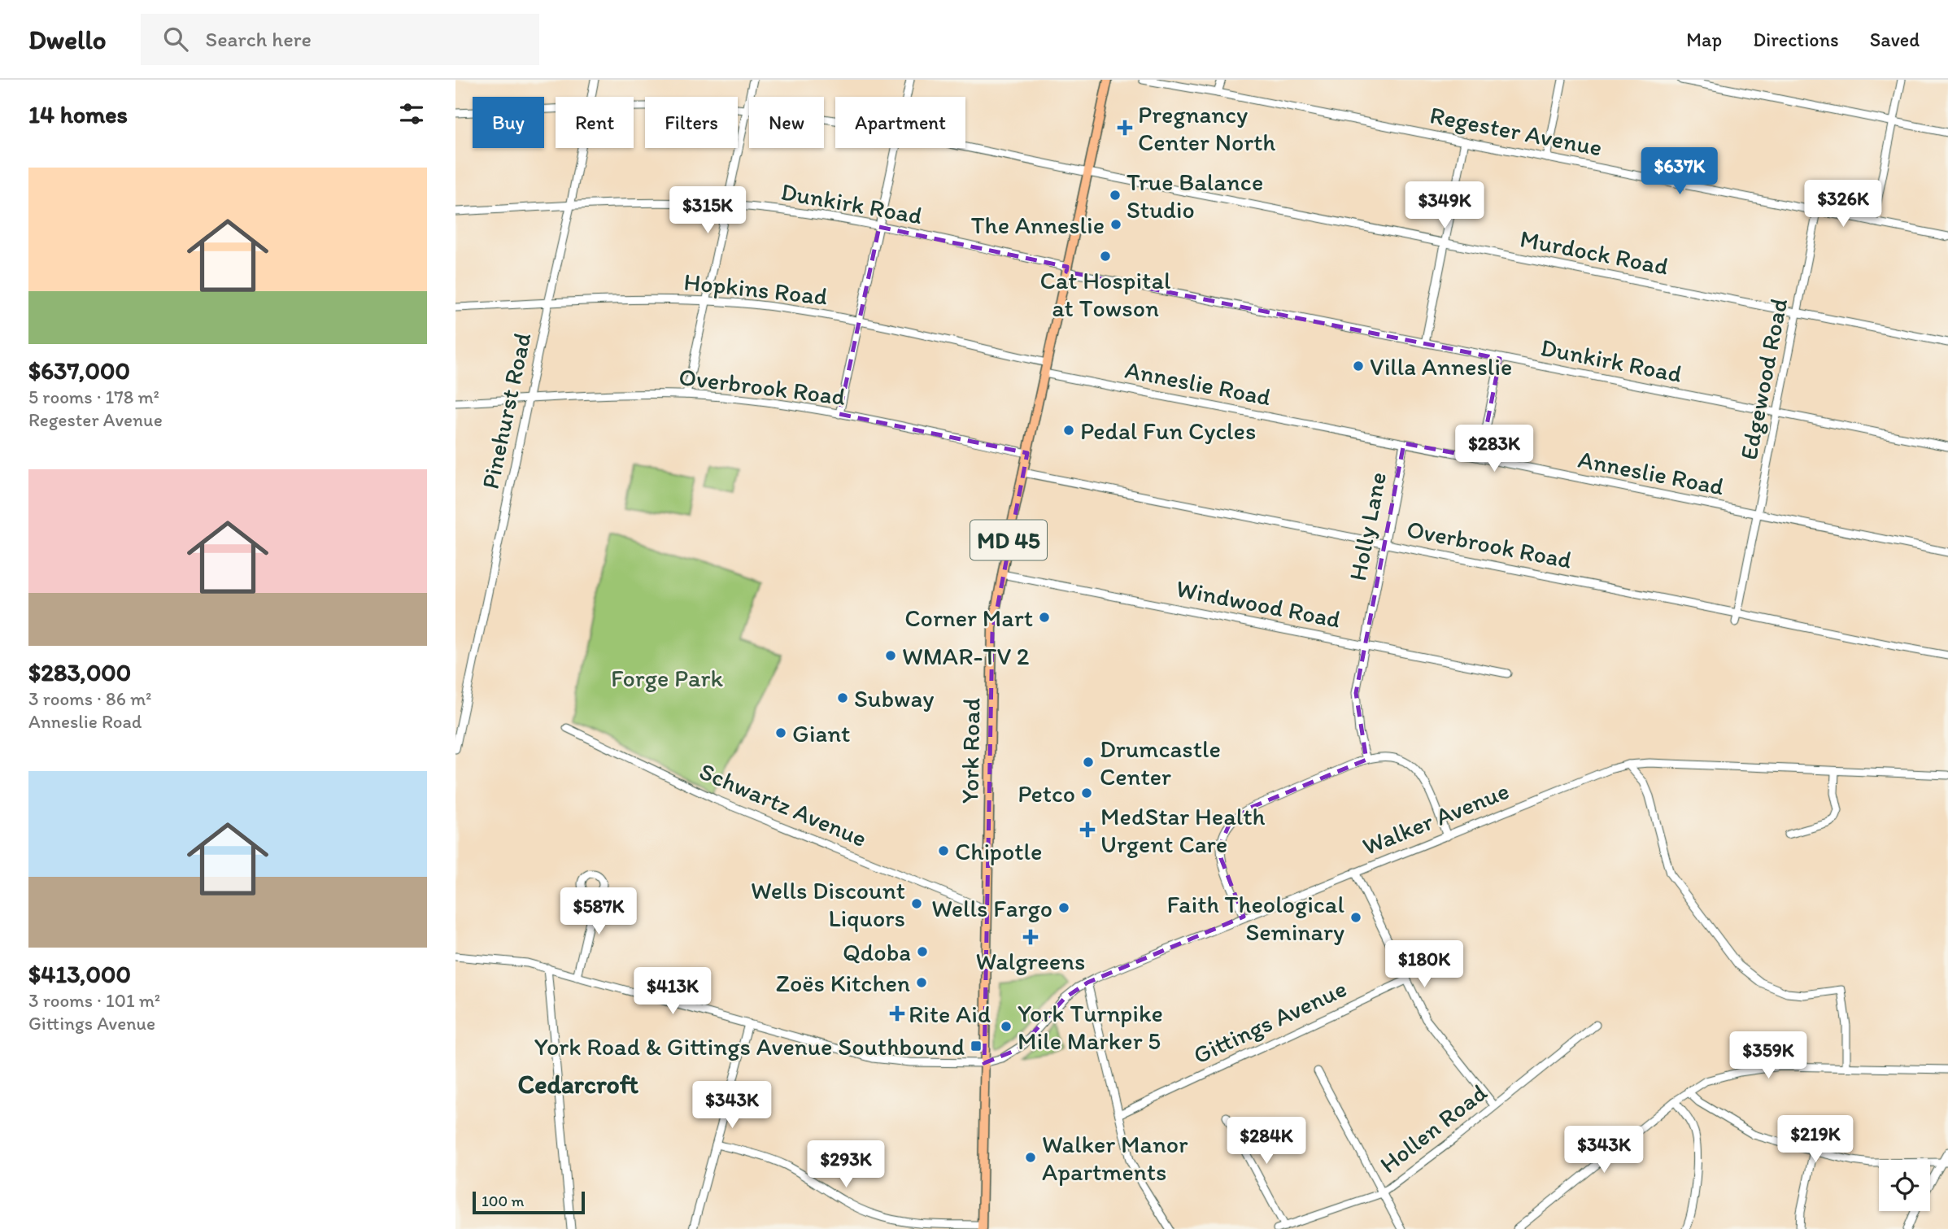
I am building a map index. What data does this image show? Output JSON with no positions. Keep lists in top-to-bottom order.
{
  "streets": {
    "main road": ["MD 45", "York Road"],
    "street": [
      "Regester Avenue",
      "Dunkirk Road",
      "Murdock Road",
      "Hopkins Road",
      "Edgewood Road",
      "Anneslie Road",
      "Overbrook Road",
      "Pinehurst Road",
      "Holly Lane",
      "Windwood Road",
      "Schwartz Avenue",
      "Walker Avenue",
      "Gittings Avenue",
      "Hollen Road"
    ]
  },
  "crossings": [
    ["Regester Avenue", "Edgewood Road"],
    ["Dunkirk Road", "Edgewood Road"],
    ["Dunkirk Road", "Pinehurst Road"],
    ["Dunkirk Road", "York Road"],
    ["Murdock Road", "Edgewood Road"],
    ["Murdock Road", "York Road"],
    ["Hopkins Road", "Pinehurst Road"],
    ["Hopkins Road", "York Road"],
    ["Edgewood Road", "Anneslie Road"],
    ["Edgewood Road", "Overbrook Road"],
    ["Anneslie Road", "Holly Lane"],
    ["Anneslie Road", "York Road"],
    ["Overbrook Road", "Pinehurst Road"],
    ["Overbrook Road", "Holly Lane"],
    ["Overbrook Road", "York Road"],
    ["Holly Lane", "Windwood Road"],
    ["Windwood Road", "York Road"],
    ["York Road", "Schwartz Avenue"],
    ["York Road", "Walker Avenue"]
  ],
  "districts": ["Cedarcroft"],
  "parks": ["Forge Park"],
  "places": {
    "health": [
      "Pregnancy Center North",
      "MedStar Health Urgent Care",
      "Walgreens",
      "Rite Aid"
    ],
    "other": [
      "True Balance Studio",
      "The Anneslie",
      "Cat Hospital at Towson",
      "Villa Anneslie",
      "Pedal Fun Cycles",
      "Corner Mart",
      "WMAR-TV 2",
      "Subway",
      "Giant",
      "Drumcastle Center",
      "Petco",
      "Chipotle",
      "Wells Discount Liquors",
      "Wells Fargo",
      "Faith Theological Seminary",
      "Qdoba",
      "Zoës Kitchen",
      "York Turnpike Mile Marker 5",
      "Walker Manor Apartments"
    ],
    "transit": ["York Road & Gittings Avenue Southbound"]
  },
  "scale_bar": "100 m",
  "page": {
    "header": "Dwello",
    "search": "Search here",
    "nav": ["Map", "Directions", "Saved"],
    "heading": "14 homes",
    "chip": [
      "Buy",
      "Rent",
      "Filters",
      "New",
      "Apartment"
    ],
    "price": [
      "$637K",
      "$326K",
      "$349K",
      "$315K",
      "$283K",
      "$587K",
      "$180K",
      "$413K",
      "$359K",
      "$343K",
      "$219K",
      "$284K",
      "$343K",
      "$293K"
    ],
    "list": [
      {
        "name": "$637,000",
        "note": "5 rooms · 178 m² · Regester Avenue"
      },
      {
        "name": "$283,000",
        "note": "3 rooms · 86 m² · Anneslie Road"
      },
      {
        "name": "$413,000",
        "note": "3 rooms · 101 m² · Gittings Avenue"
      }
    ],
    "scale": "100 m"
  }
}
